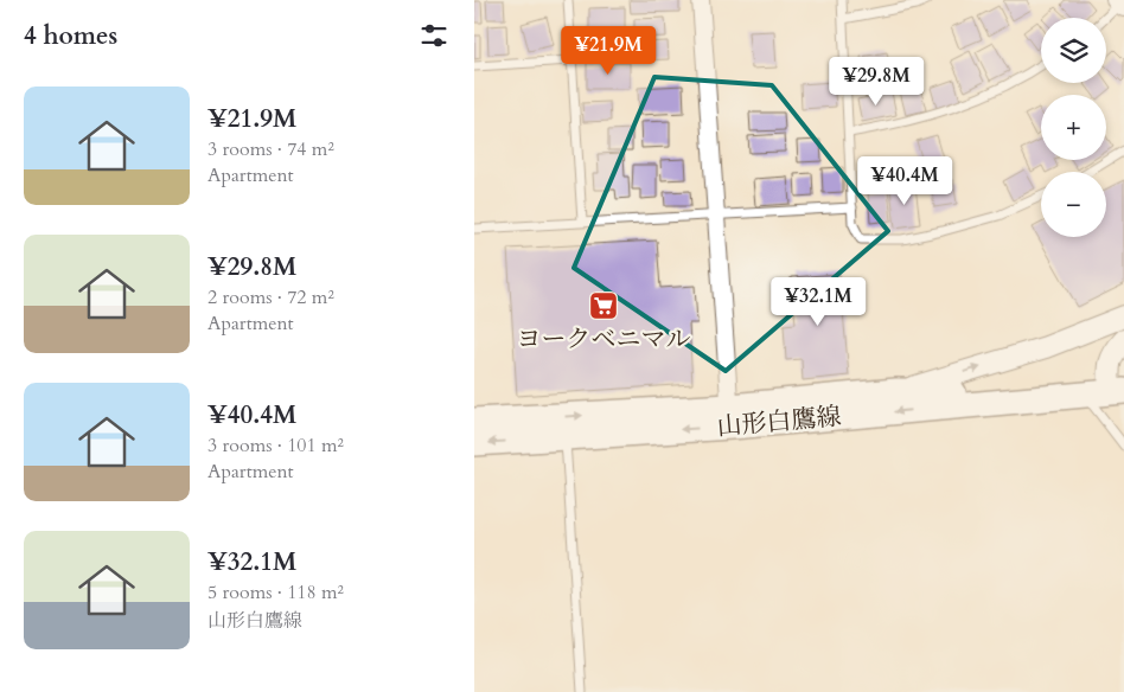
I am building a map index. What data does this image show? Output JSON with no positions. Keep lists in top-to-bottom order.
{
  "streets": {
    "main road": ["山形白鷹線"]
  },
  "places": {
    "supermarket": ["ヨークベニマル"]
  },
  "page": {
    "heading": "4 homes",
    "map_buttons": ["+", "−"],
    "price": [
      "¥21.9M",
      "¥29.8M",
      "¥40.4M",
      "¥32.1M"
    ],
    "list": [
      {
        "name": "¥21.9M",
        "note": "3 rooms · 74 m² · Apartment"
      },
      {
        "name": "¥29.8M",
        "note": "2 rooms · 72 m² · Apartment"
      },
      {
        "name": "¥40.4M",
        "note": "3 rooms · 101 m² · Apartment"
      },
      {
        "name": "¥32.1M",
        "note": "5 rooms · 118 m² · 山形白鷹線"
      }
    ]
  }
}
